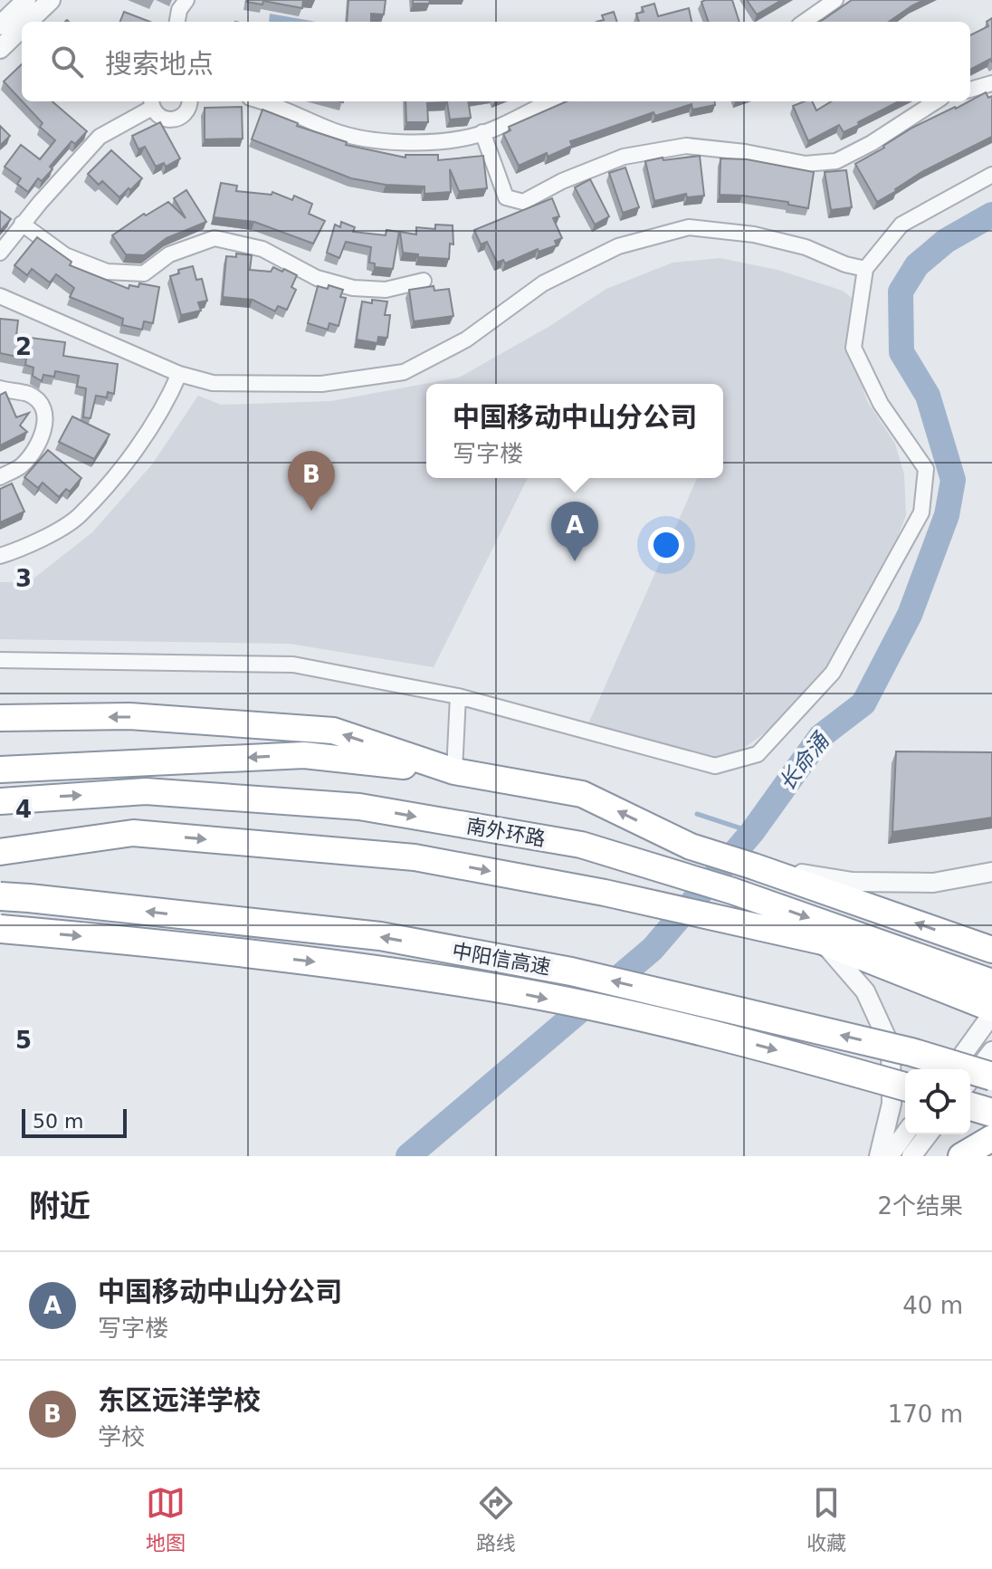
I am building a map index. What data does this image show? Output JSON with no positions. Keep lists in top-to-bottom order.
{
  "streets": {
    "highway": ["南外环路", "中阳信高速"]
  },
  "water": ["长命涌"],
  "scale_bar": "50 m",
  "page": {
    "search": "搜索地点",
    "popup": ["中国移动中山分公司", "写字楼"],
    "pins": ["B", "A"],
    "scale": "50 m",
    "heading": ["附近", "2个结果"],
    "list": [
      {
        "mark": "A",
        "name": "中国移动中山分公司",
        "note": "写字楼",
        "value": "40 m"
      },
      {
        "mark": "B",
        "name": "东区远洋学校",
        "note": "学校",
        "value": "170 m"
      }
    ],
    "nav": ["地图", "路线", "收藏"]
  },
  "grid": {
    "rows": [
      "2",
      "3",
      "4",
      "5"
    ]
  }
}
